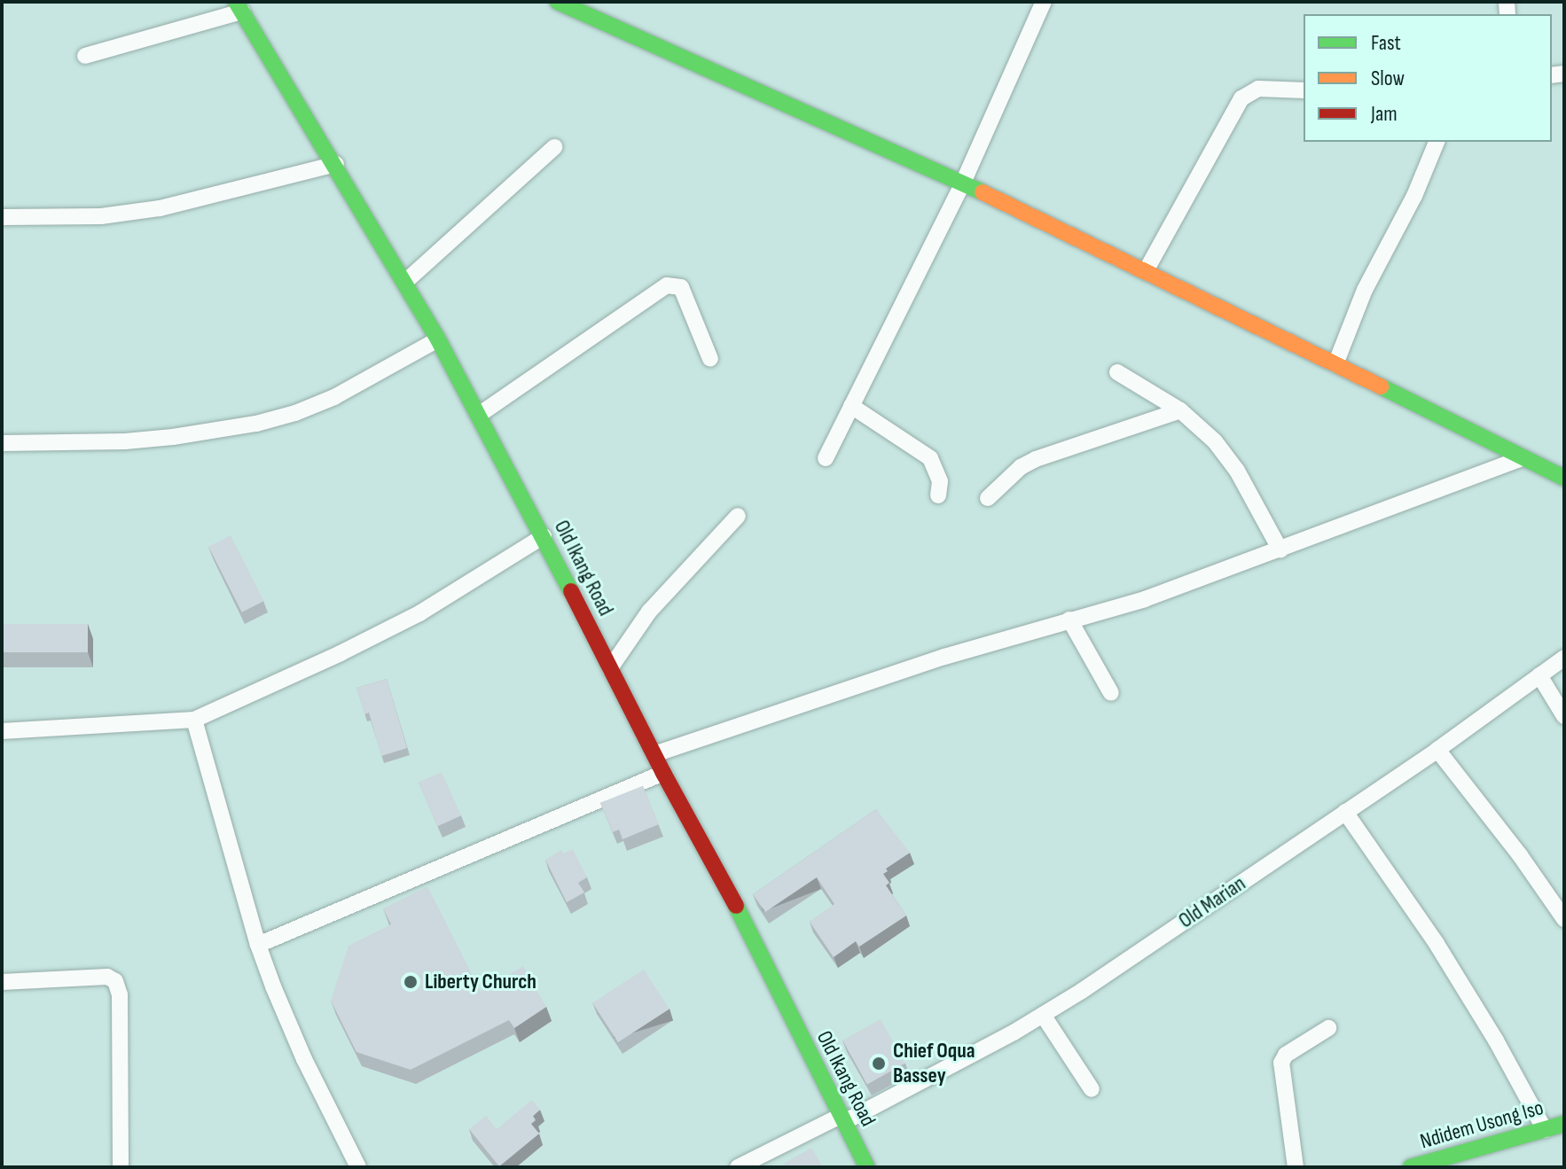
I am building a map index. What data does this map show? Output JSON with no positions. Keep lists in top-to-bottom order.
{
  "streets": {
    "main road": ["Old Ikang Road", "Ndidem Usong Iso"],
    "street": ["Old Marian"]
  },
  "crossings": [
    ["Old Ikang Road", "Old Marian"]
  ],
  "places": ["Liberty Church", "Chief Oqua Bassey"],
  "legend": ["Fast", "Slow", "Jam"]
}
